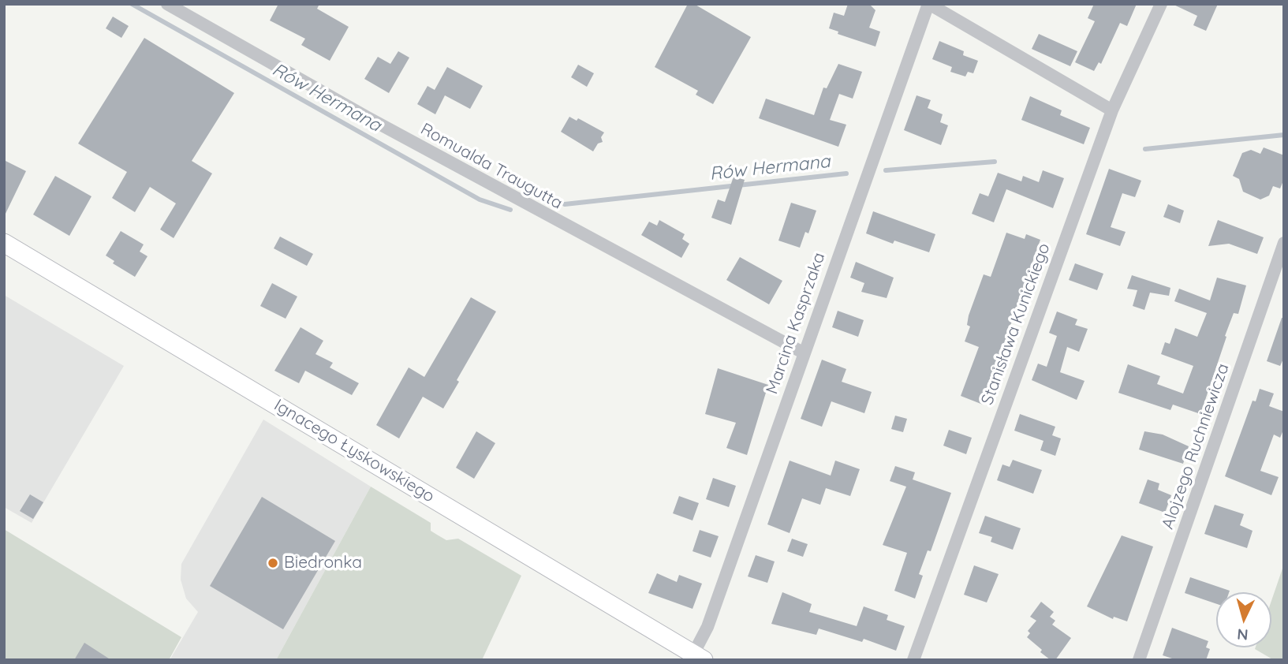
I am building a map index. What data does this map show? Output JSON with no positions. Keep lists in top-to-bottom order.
{
  "streets": {
    "street": [
      "Romualda Traugutta",
      "Marcina Kasprzaka",
      "Stanisława Kunickiego",
      "Alojzego Ruchniewicza",
      "Ignacego Łyskowskiego"
    ]
  },
  "crossings": [
    ["Romualda Traugutta", "Marcina Kasprzaka"],
    ["Marcina Kasprzaka", "Ignacego Łyskowskiego"]
  ],
  "water": ["Rów Hermana"],
  "places": ["Biedronka"],
  "north": "bottom"
}
